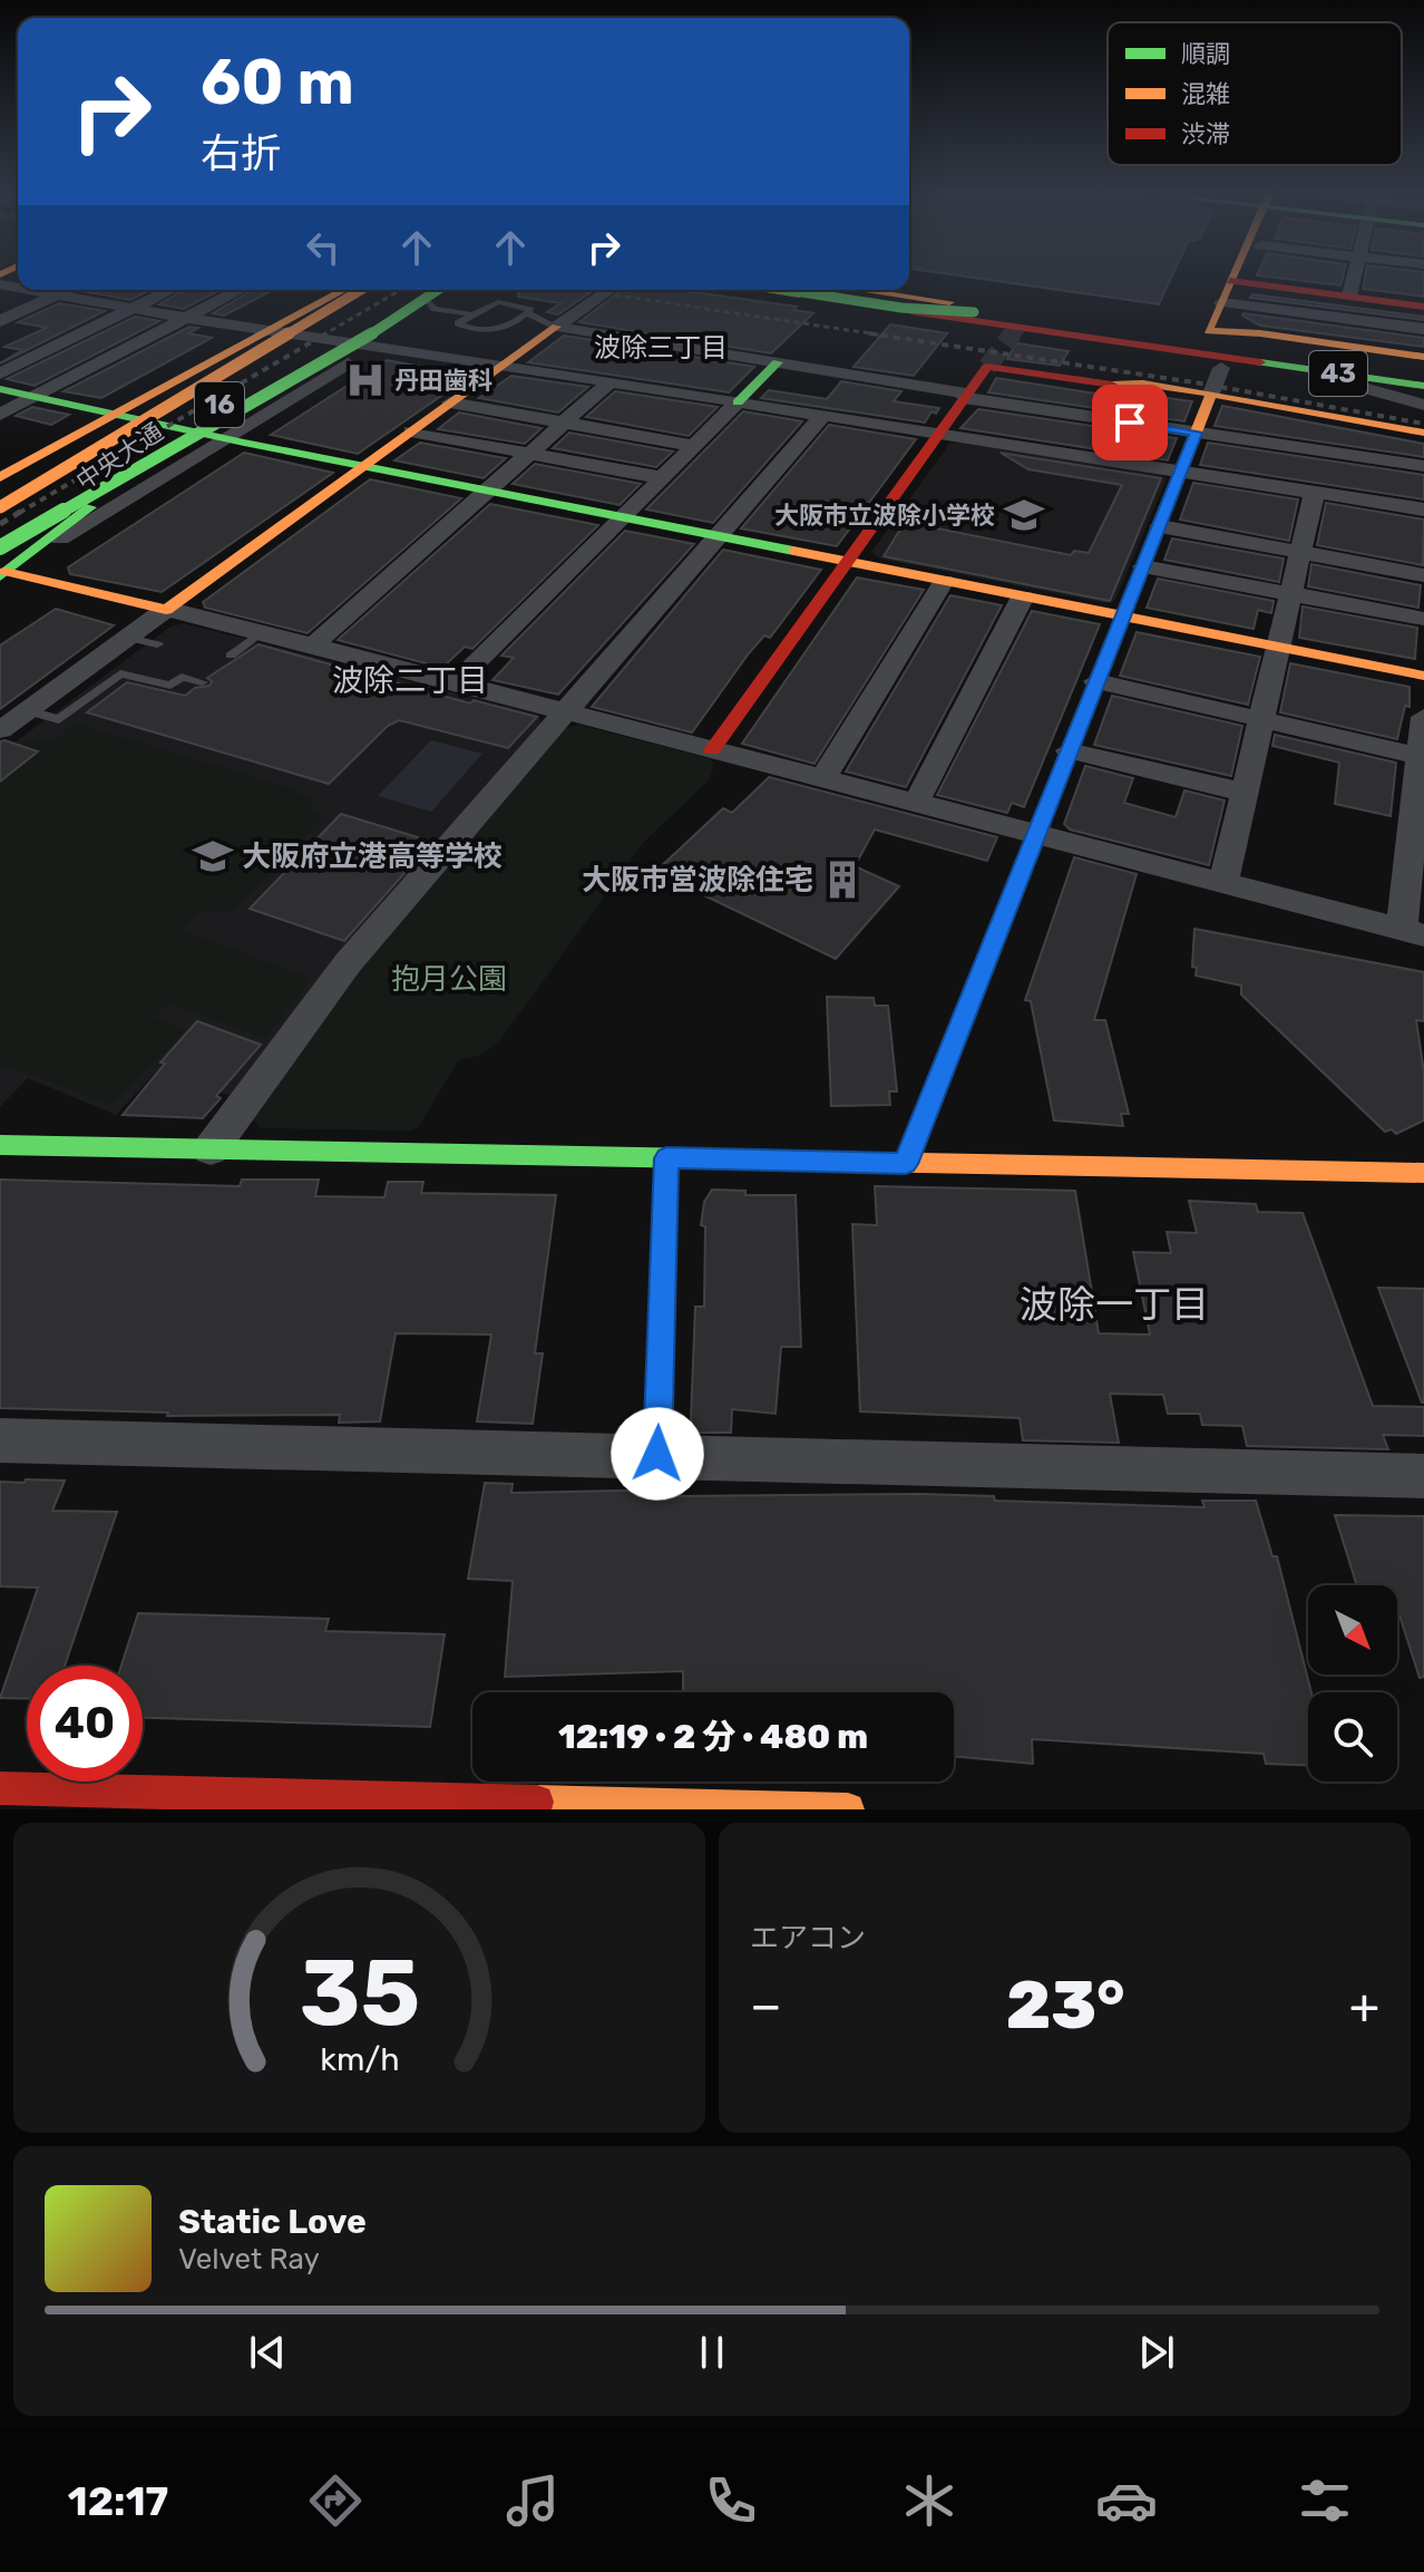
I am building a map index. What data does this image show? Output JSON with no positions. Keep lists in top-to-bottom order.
{
  "streets": {
    "main road": ["43", "16", "中央大通"]
  },
  "districts": ["波除三丁目", "波除二丁目", "波除一丁目"],
  "parks": ["抱月公園"],
  "places": {
    "hospital": ["丹田歯科"],
    "school or university": ["大阪市立波除小学校", "大阪府立港高等学校"],
    "building": ["大阪市営波除住宅"]
  },
  "legend": ["順調", "混雑", "渋滞"],
  "north": "bottom right",
  "page": {
    "turn": ["60 m", "右折"],
    "limit": "40",
    "trip": "12:19 · 2 分 · 480 m",
    "tile": "エアコン",
    "heat": ["−", "23°", "+"],
    "song": ["Static Love", "Velvet Ray"],
    "tabs": "12:17",
    "gauge": ["35", "km/h"]
  }
}
